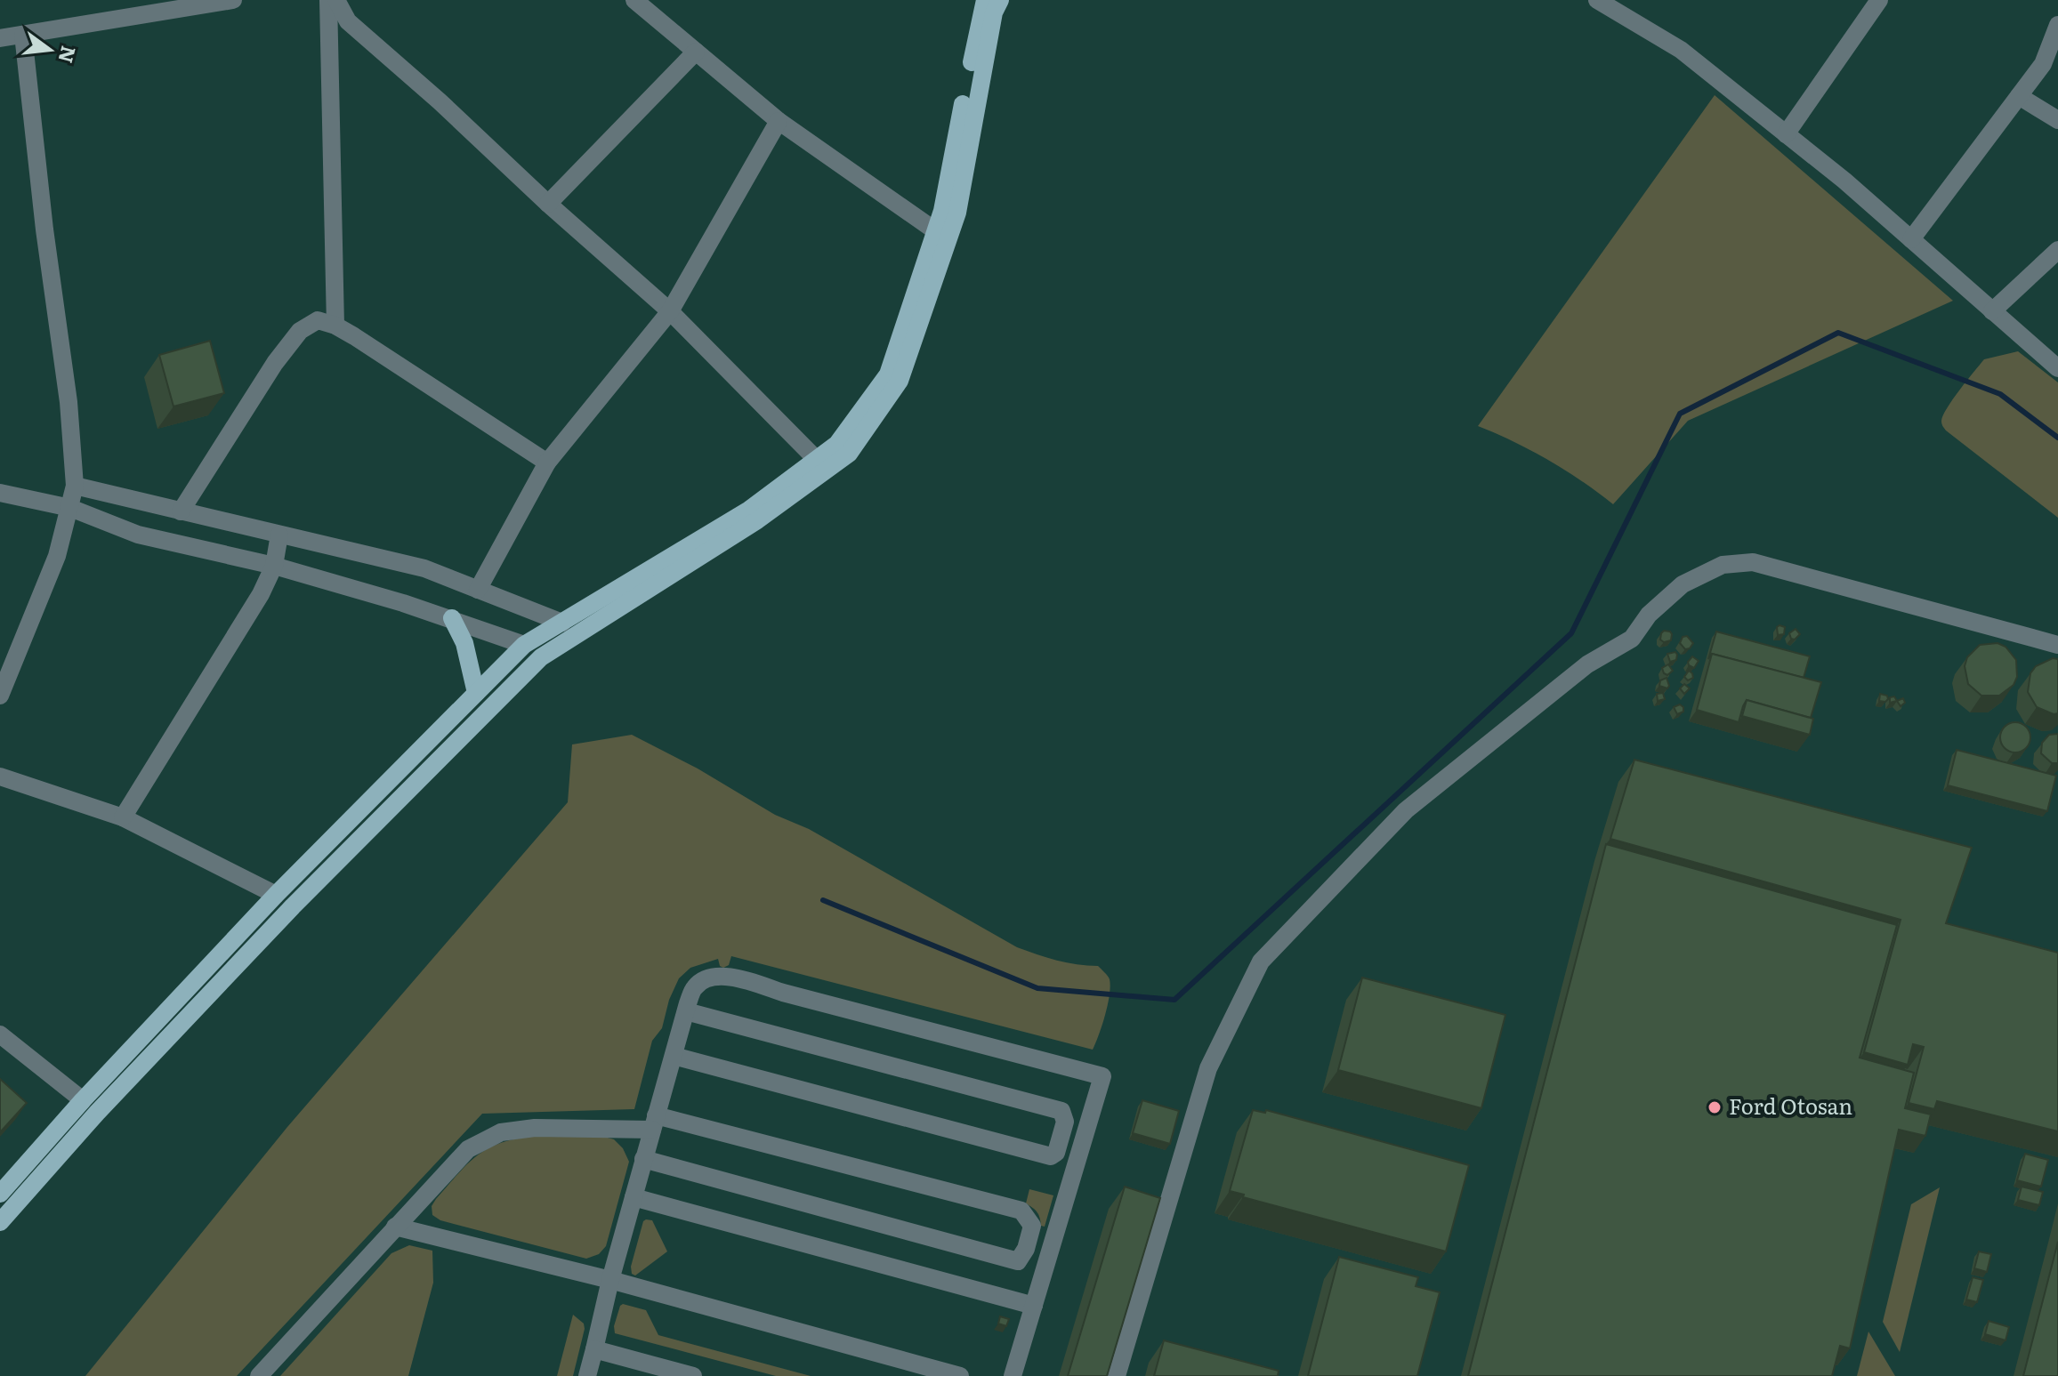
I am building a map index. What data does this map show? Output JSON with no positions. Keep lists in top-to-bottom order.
{
  "places": ["Ford Otosan"],
  "north": "right"
}
